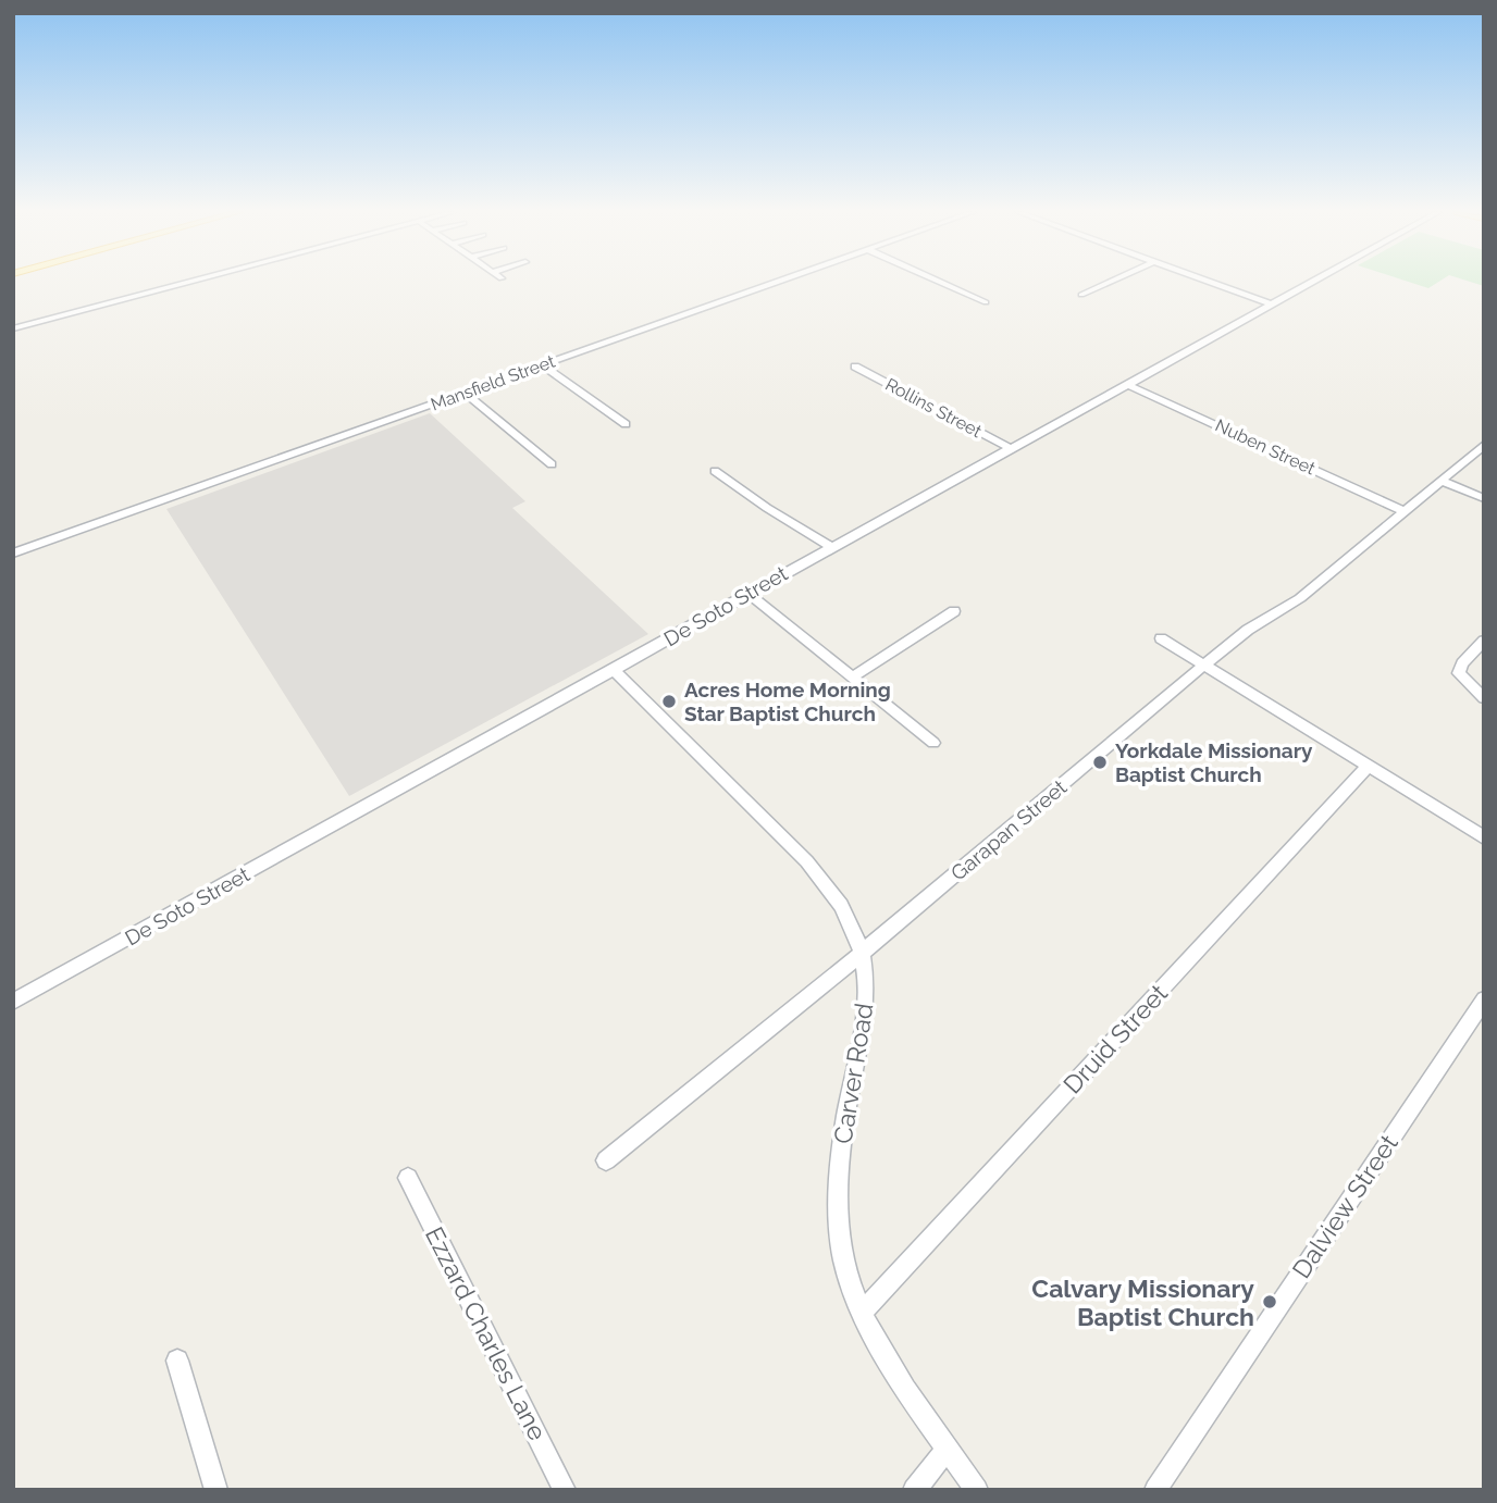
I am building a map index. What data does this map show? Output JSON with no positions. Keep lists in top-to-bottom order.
{
  "streets": {
    "street": [
      "Mansfield Street",
      "Rollins Street",
      "Nuben Street",
      "De Soto Street",
      "Garapan Street",
      "Druid Street",
      "Carver Road",
      "Dalview Street",
      "Ezzard Charles Lane"
    ]
  },
  "crossings": [
    ["Rollins Street", "De Soto Street"],
    ["Nuben Street", "De Soto Street"],
    ["Nuben Street", "Garapan Street"],
    ["De Soto Street", "Carver Road"],
    ["Garapan Street", "Carver Road"],
    ["Druid Street", "Carver Road"]
  ],
  "places": ["Acres Home Morning Star Baptist Church", "Yorkdale Missionary Baptist Church", "Calvary Missionary Baptist Church"]
}
